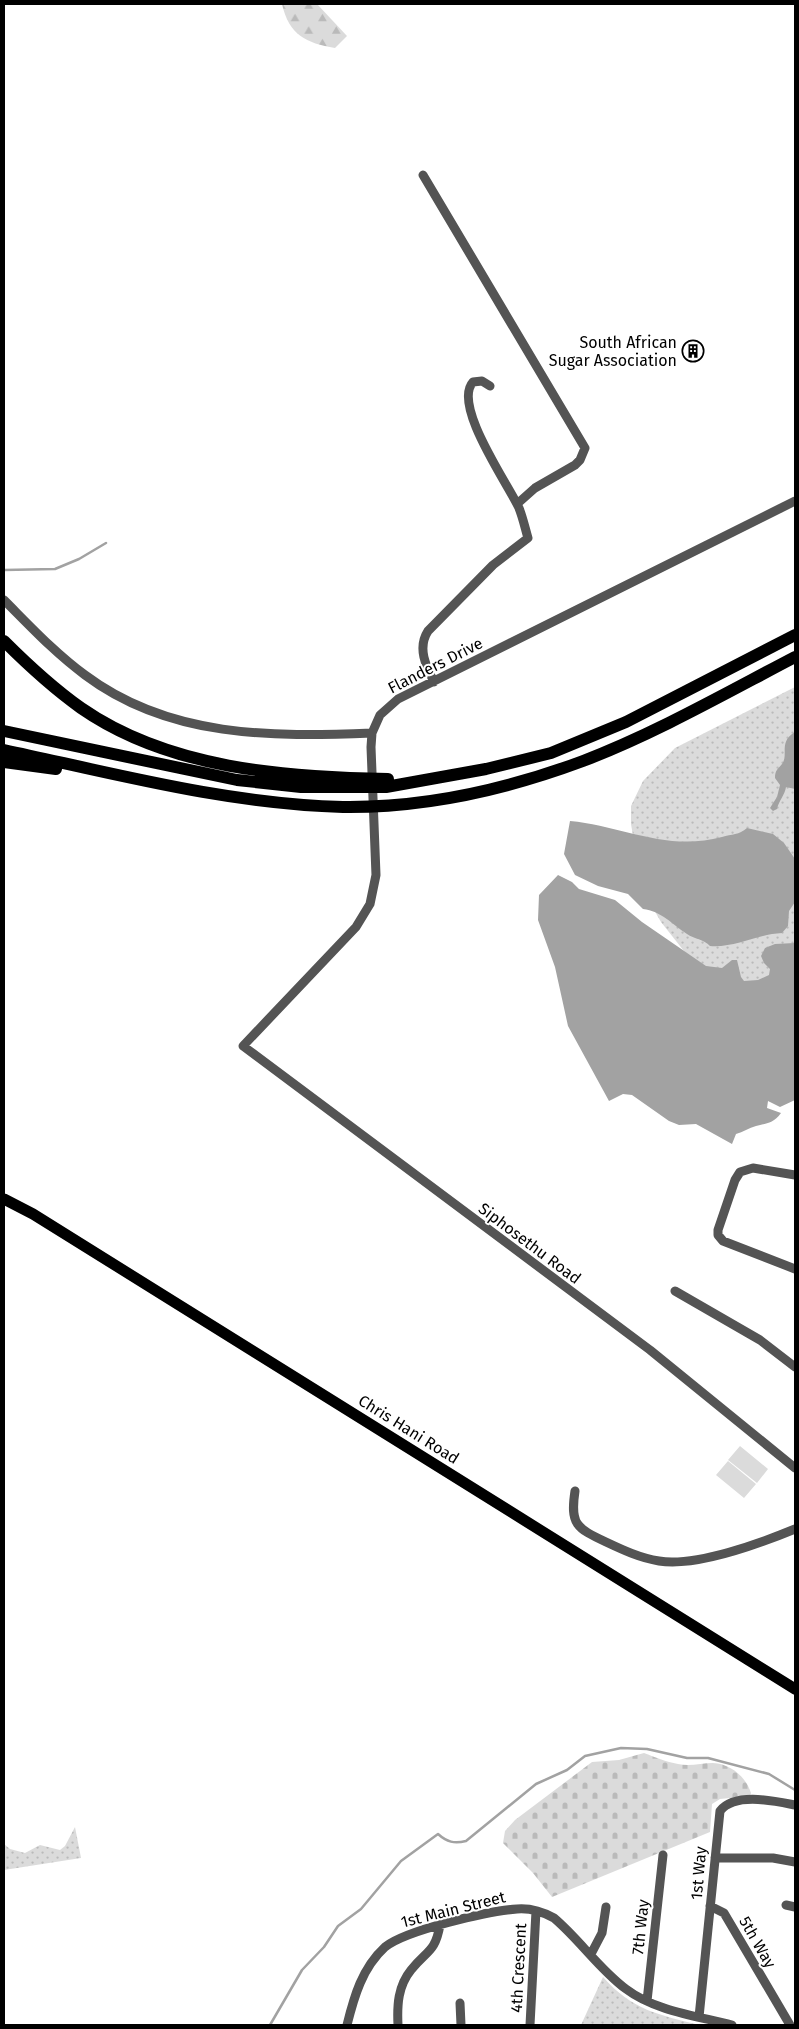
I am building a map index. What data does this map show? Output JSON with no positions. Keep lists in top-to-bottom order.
{
  "streets": {
    "main road": ["Chris Hani Road"],
    "street": [
      "Flanders Drive",
      "Siphosethu Road",
      "1st Way",
      "1st Main Street",
      "7th Way",
      "5th Way",
      "4th Crescent"
    ]
  },
  "crossings": [
    ["Flanders Drive", "Siphosethu Road"],
    ["1st Way", "1st Main Street"],
    ["1st Way", "5th Way"],
    ["1st Main Street", "7th Way"],
    ["1st Main Street", "4th Crescent"]
  ],
  "places": {
    "building": ["South African Sugar Association"]
  }
}
